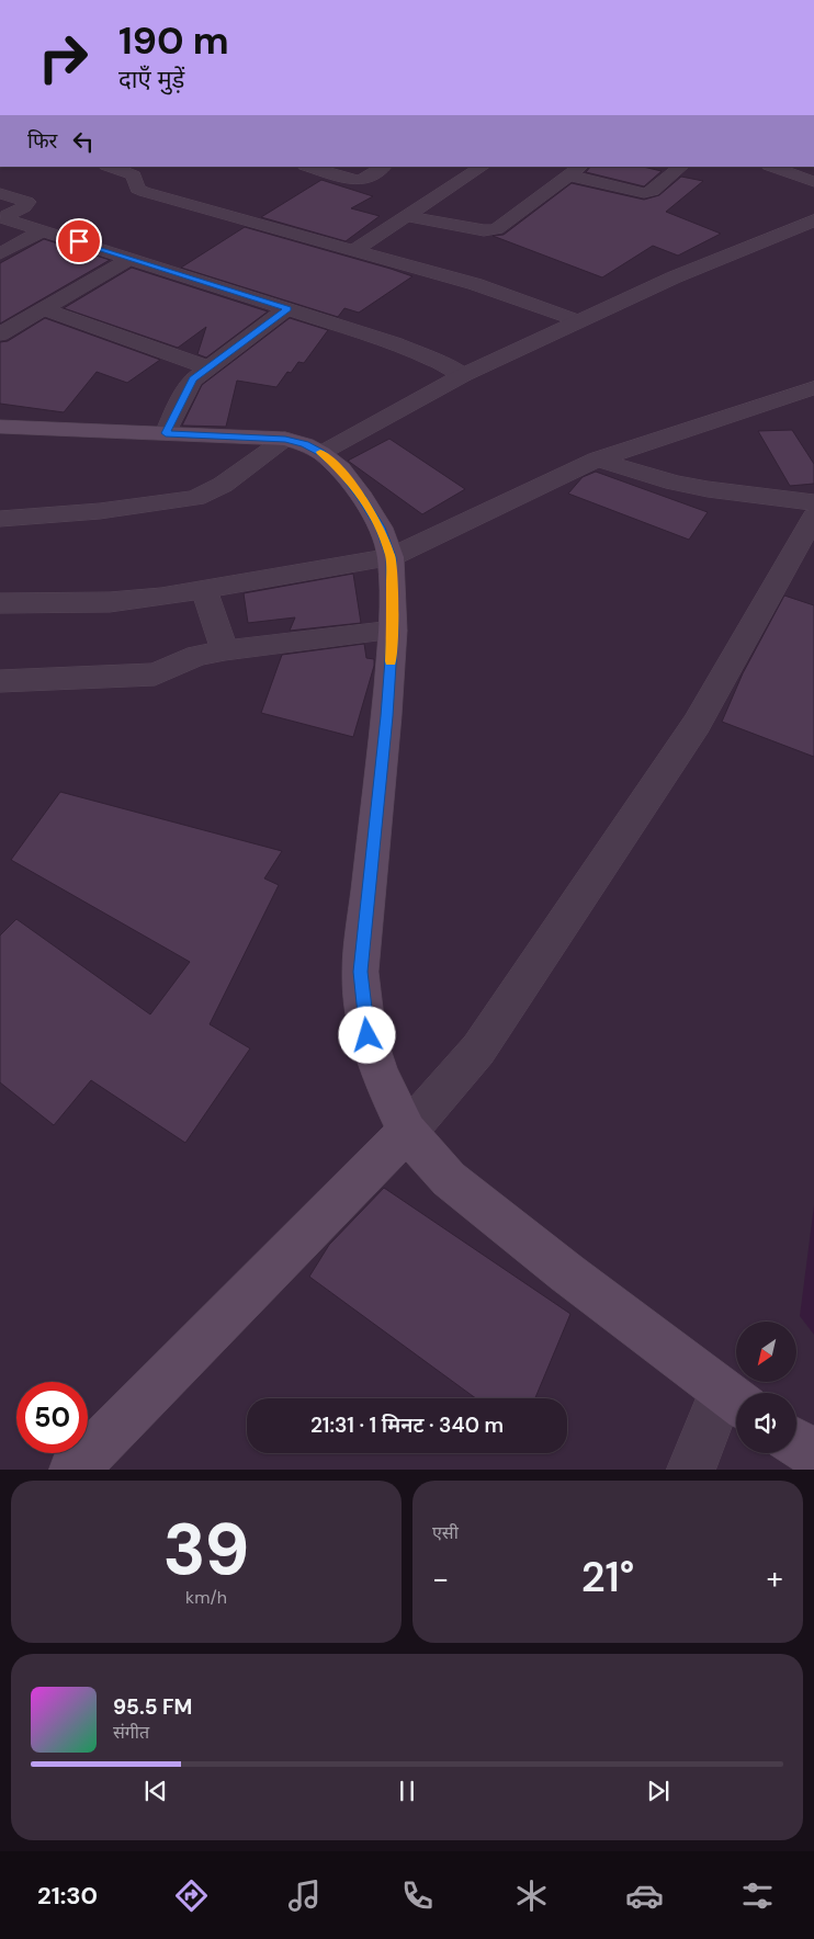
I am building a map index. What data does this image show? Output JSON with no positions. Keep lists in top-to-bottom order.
{
  "north": "bottom left",
  "page": {
    "turn": ["190 m", "दाएँ मुड़ें"],
    "then": "फिर",
    "limit": "50",
    "trip": "21:31 · 1 मिनट · 340 m",
    "tile": [
      ["39", "km/h"],
      "एसी"
    ],
    "heat": ["−", "21°", "+"],
    "song": ["95.5 FM", "संगीत"],
    "tabs": "21:30"
  }
}
